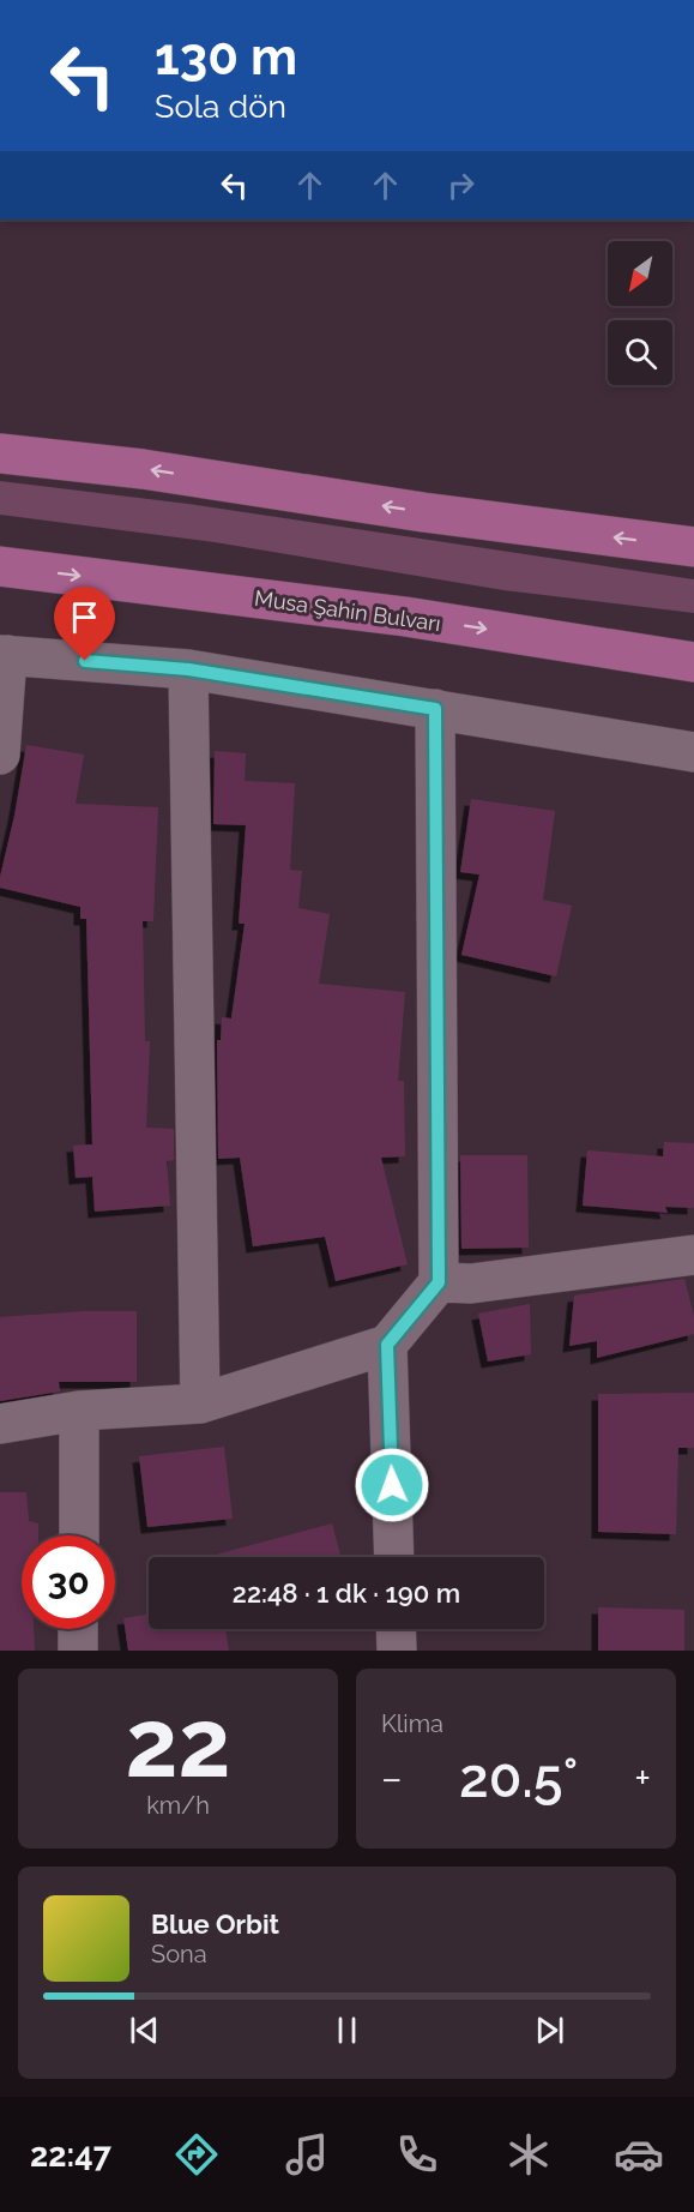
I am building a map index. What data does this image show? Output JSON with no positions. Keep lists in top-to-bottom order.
{
  "streets": {
    "main road": ["Musa Şahin Bulvarı"]
  },
  "north": "bottom left",
  "page": {
    "turn": ["130 m", "Sola dön"],
    "limit": "30",
    "trip": "22:48 · 1 dk · 190 m",
    "tile": [
      ["22", "km/h"],
      "Klima"
    ],
    "heat": ["−", "20.5°", "+"],
    "song": ["Blue Orbit", "Sona"],
    "tabs": "22:47"
  }
}
